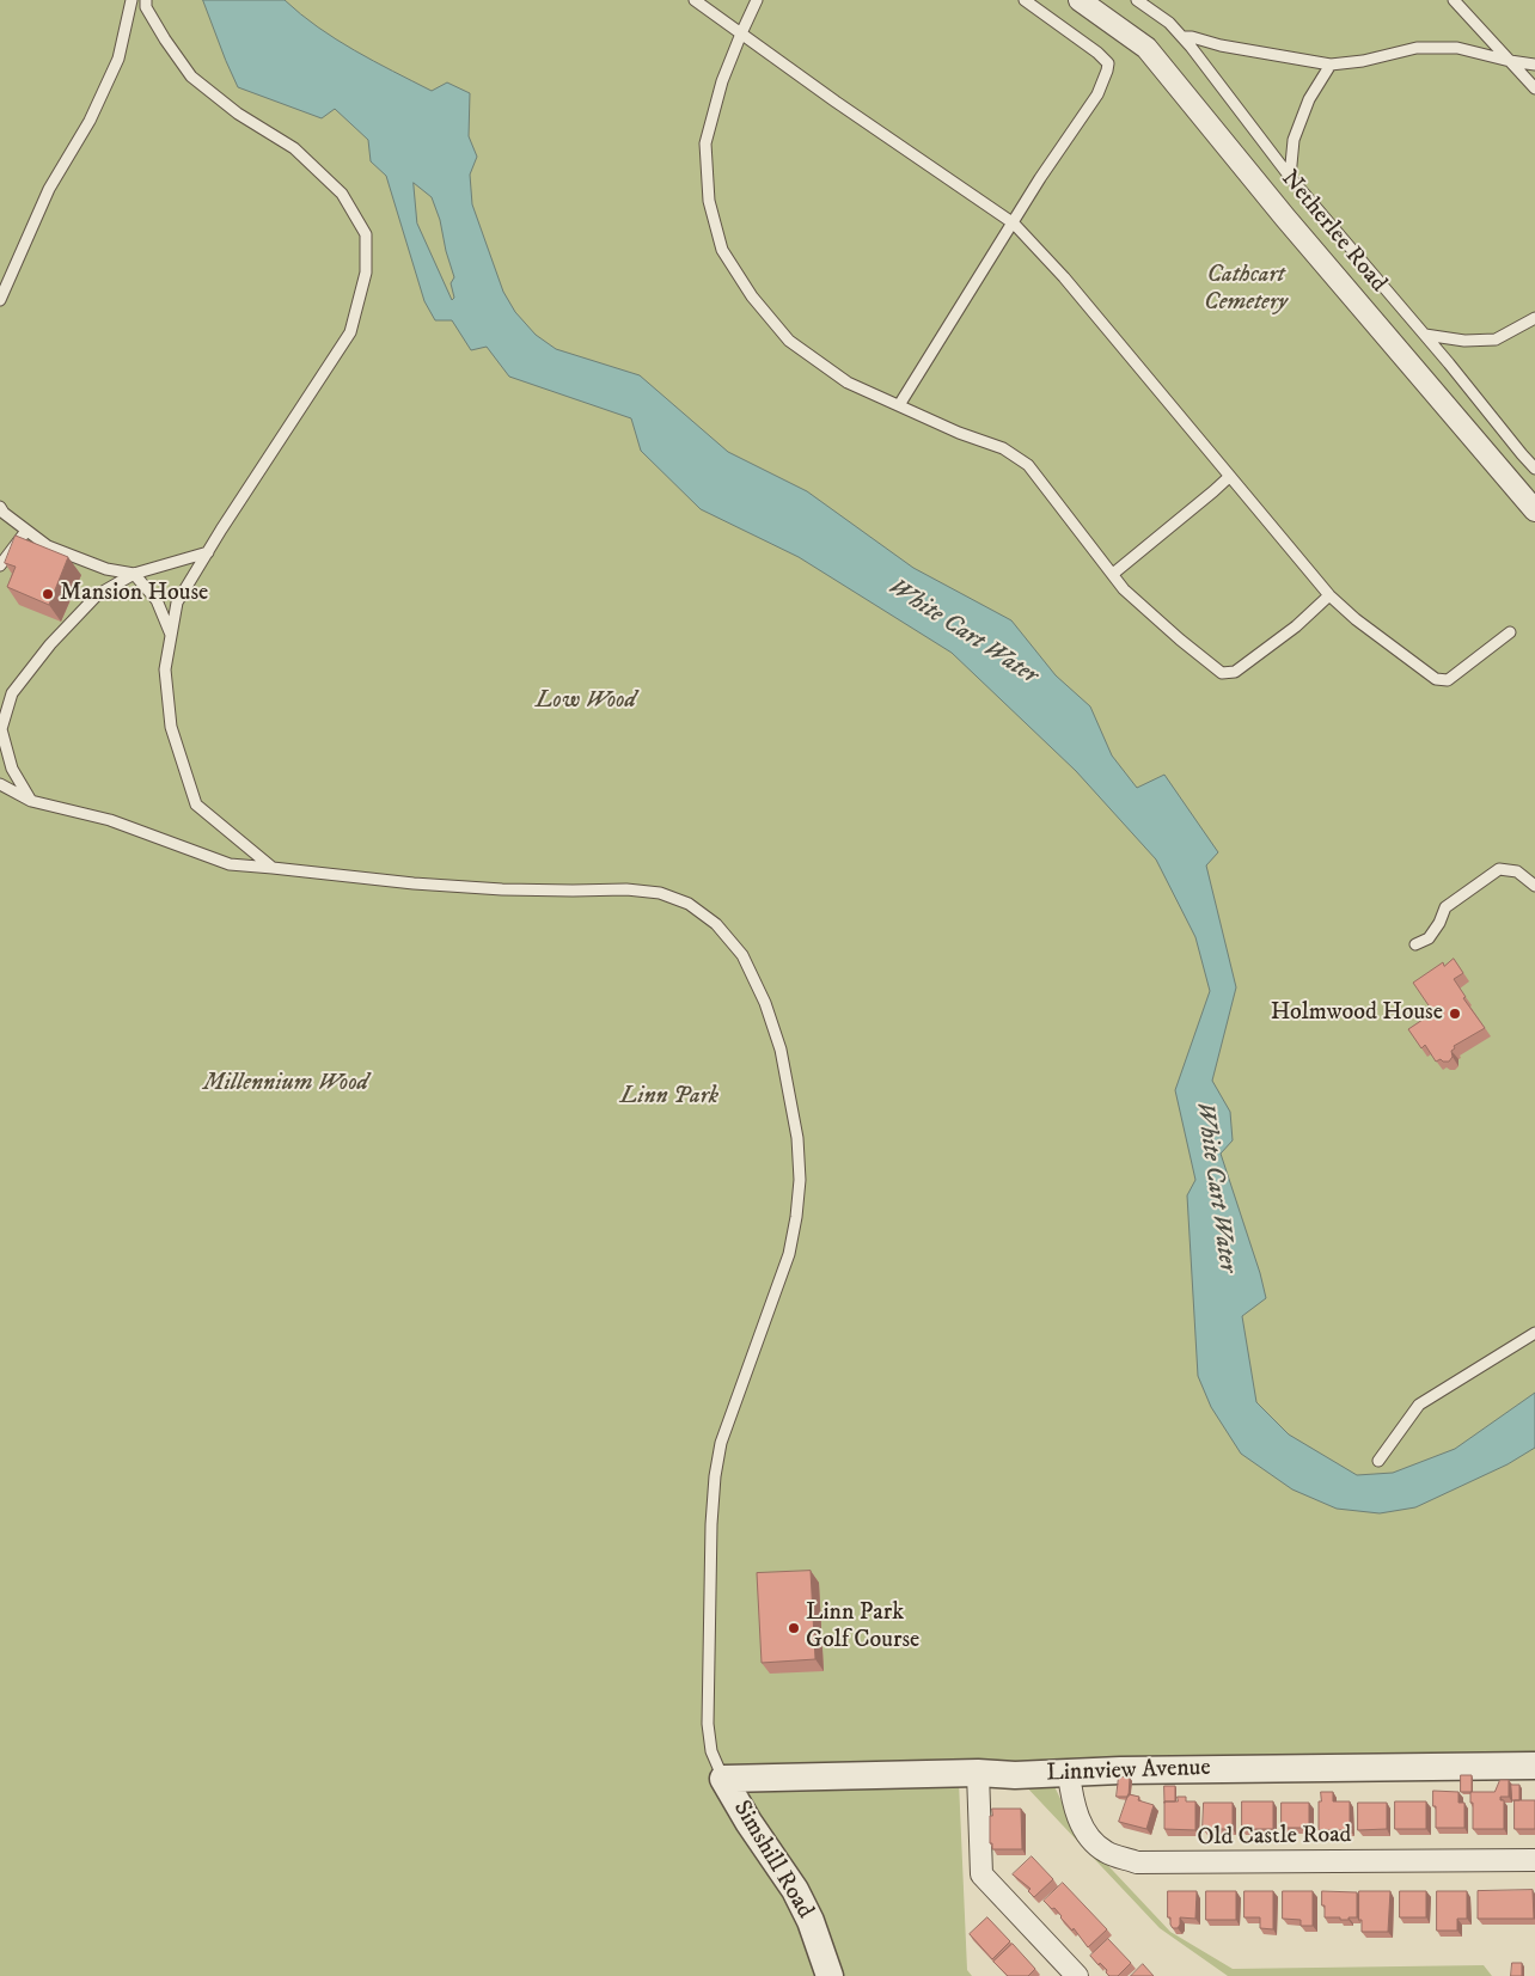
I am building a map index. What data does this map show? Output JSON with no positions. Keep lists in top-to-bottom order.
{
  "streets": {
    "street": [
      "Netherlee Road",
      "Linnview Avenue",
      "Old Castle Road",
      "Simshill Road"
    ]
  },
  "crossings": [
    ["Linnview Avenue", "Old Castle Road"],
    ["Linnview Avenue", "Simshill Road"]
  ],
  "water": ["White Cart Water"],
  "parks": [
    "Cathcart Cemetery",
    "Low Wood",
    "Millennium Wood",
    "Linn Park"
  ],
  "places": ["Mansion House", "Holmwood House", "Linn Park Golf Course"]
}
